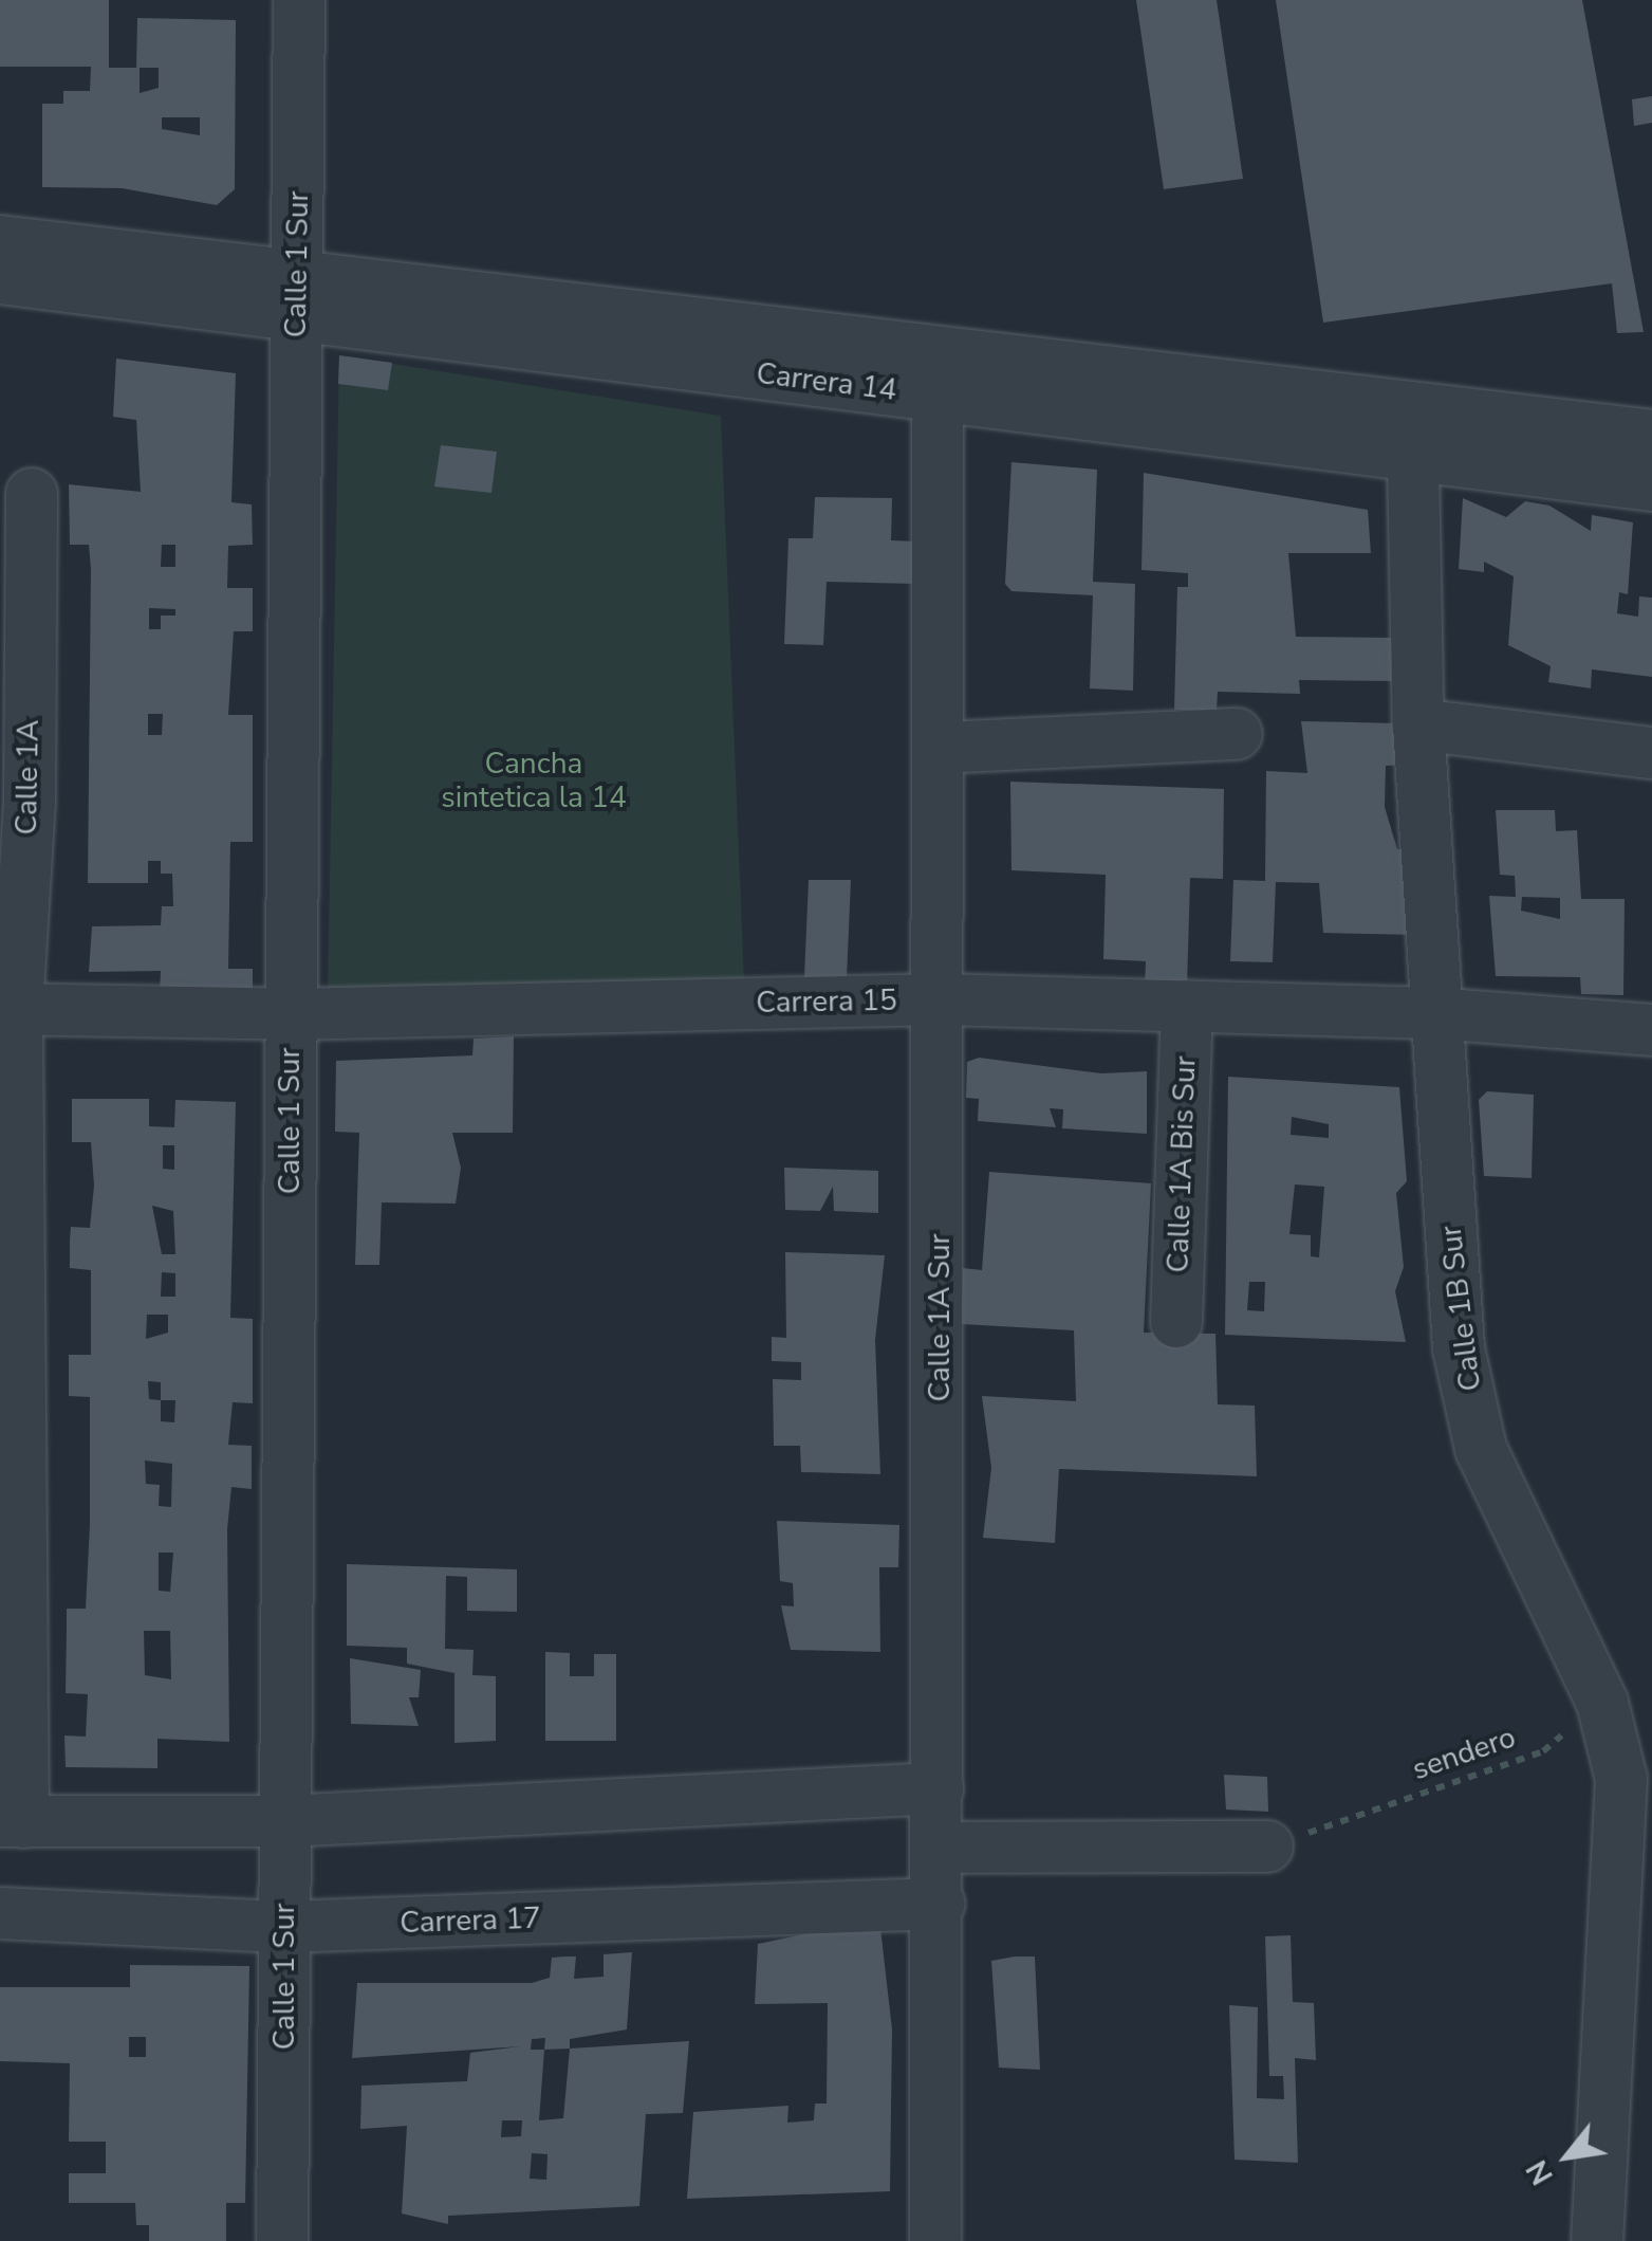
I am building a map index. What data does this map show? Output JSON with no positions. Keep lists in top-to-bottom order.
{
  "streets": {
    "street": [
      "Calle 1 Sur",
      "Carrera 14",
      "Calle 1A",
      "Carrera 15",
      "Calle 1A Bis Sur",
      "Calle 1B Sur",
      "Calle 1A Sur",
      "Carrera 17"
    ],
    "path": ["sendero"]
  },
  "crossings": [
    ["Calle 1 Sur", "Carrera 14"],
    ["Calle 1 Sur", "Carrera 15"],
    ["Calle 1 Sur", "Carrera 17"],
    ["Carrera 14", "Calle 1B Sur"],
    ["Carrera 14", "Calle 1A Sur"],
    ["Calle 1A", "Carrera 15"],
    ["Carrera 15", "Calle 1A Bis Sur"],
    ["Carrera 15", "Calle 1B Sur"],
    ["Carrera 15", "Calle 1A Sur"],
    ["Calle 1B Sur", "sendero"],
    ["Calle 1A Sur", "Carrera 17"]
  ],
  "parks": ["Cancha sintetica la 14"],
  "north": "bottom left"
}
